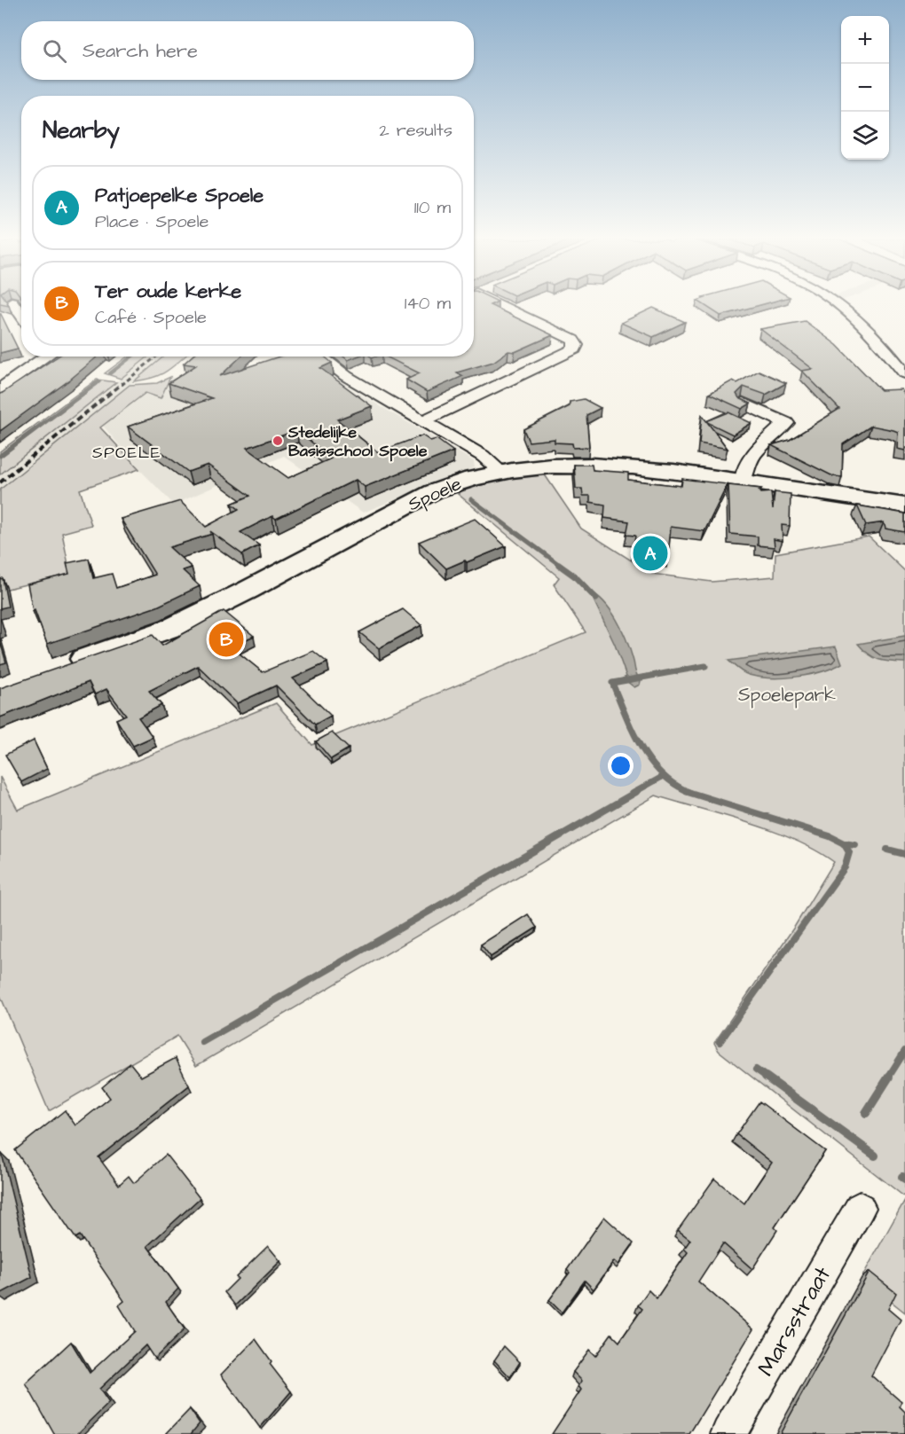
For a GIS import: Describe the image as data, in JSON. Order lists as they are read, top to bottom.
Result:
{
  "streets": {
    "street": ["Spoele", "Marsstraat"]
  },
  "districts": ["SPOELE"],
  "parks": ["Spoelepark"],
  "places": ["Stedelijke Basisschool Spoele"],
  "page": {
    "map_buttons": ["+", "−"],
    "search": "Search here",
    "heading": ["Nearby", "2 results"],
    "list": [
      {
        "mark": "A",
        "name": "Patjoepelke Spoele",
        "note": "Place · Spoele",
        "value": "110 m"
      },
      {
        "mark": "B",
        "name": "Ter oude kerke",
        "note": "Café · Spoele",
        "value": "140 m"
      }
    ],
    "pins": ["A", "B"]
  }
}
